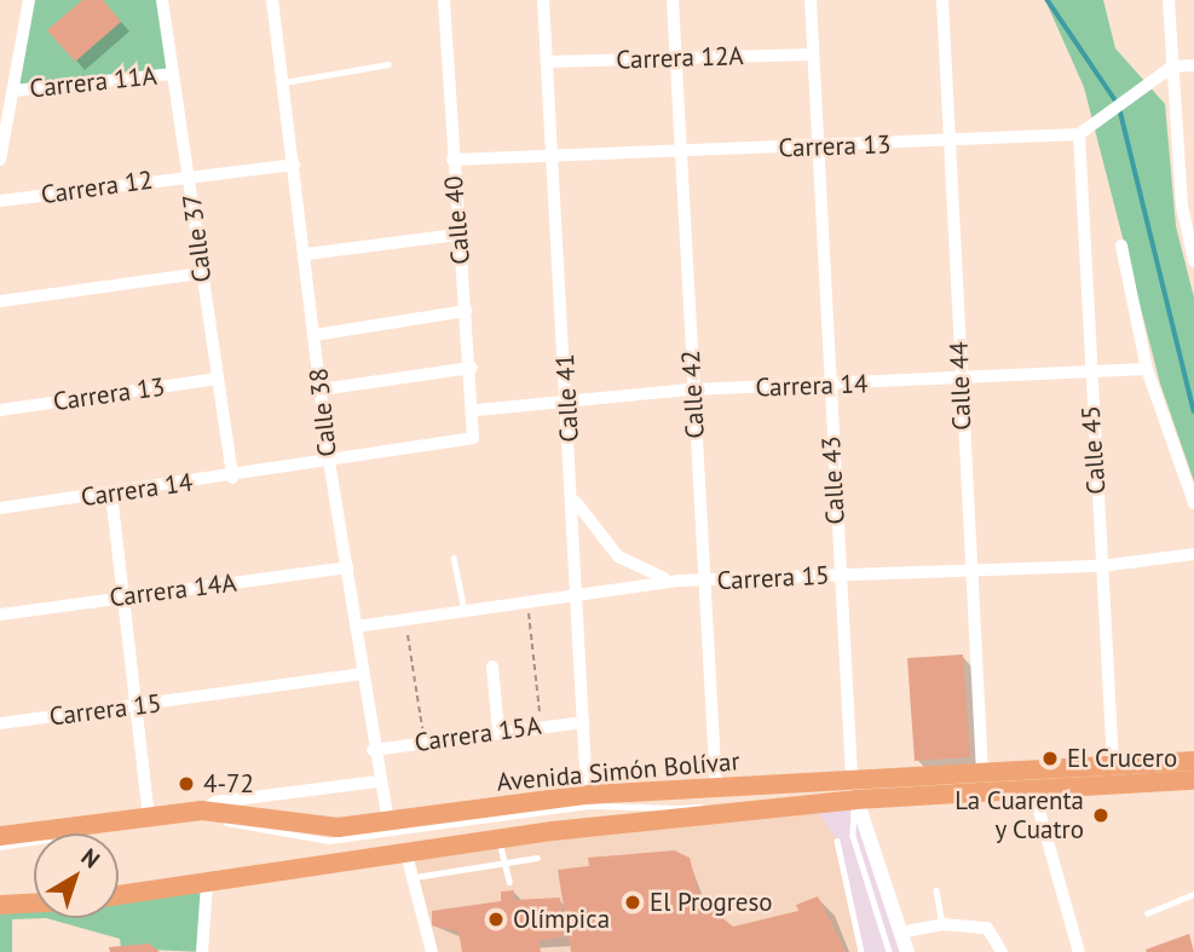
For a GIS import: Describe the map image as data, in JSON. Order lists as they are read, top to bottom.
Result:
{
  "streets": {
    "main road": ["Avenida Simón Bolívar"],
    "street": [
      "Carrera 12A",
      "Carrera 11A",
      "Carrera 13",
      "Carrera 12",
      "Calle 40",
      "Calle 37",
      "Carrera 14",
      "Calle 44",
      "Calle 42",
      "Calle 41",
      "Calle 38",
      "Calle 45",
      "Calle 43",
      "Carrera 15",
      "Carrera 14A",
      "Carrera 15A"
    ]
  },
  "crossings": [
    ["Carrera 12A", "Calle 42"],
    ["Carrera 12A", "Calle 41"],
    ["Carrera 12A", "Calle 43"],
    ["Carrera 11A", "Calle 37"],
    ["Carrera 13", "Calle 40"],
    ["Carrera 13", "Calle 37"],
    ["Carrera 13", "Calle 44"],
    ["Carrera 13", "Calle 42"],
    ["Carrera 13", "Calle 41"],
    ["Carrera 13", "Calle 45"],
    ["Carrera 13", "Calle 43"],
    ["Carrera 12", "Calle 37"],
    ["Carrera 12", "Calle 38"],
    ["Calle 40", "Carrera 14"],
    ["Calle 37", "Carrera 14"],
    ["Carrera 14", "Calle 44"],
    ["Carrera 14", "Calle 42"],
    ["Carrera 14", "Calle 41"],
    ["Carrera 14", "Calle 38"],
    ["Carrera 14", "Calle 45"],
    ["Carrera 14", "Calle 43"],
    ["Calle 44", "Carrera 15"],
    ["Calle 44", "Avenida Simón Bolívar"],
    ["Calle 42", "Carrera 15"],
    ["Calle 42", "Avenida Simón Bolívar"],
    ["Calle 41", "Carrera 15"],
    ["Calle 41", "Carrera 15A"],
    ["Calle 41", "Avenida Simón Bolívar"],
    ["Calle 38", "Carrera 15"],
    ["Calle 38", "Carrera 14A"],
    ["Calle 38", "Carrera 15A"],
    ["Calle 38", "Avenida Simón Bolívar"],
    ["Calle 45", "Carrera 15"],
    ["Calle 45", "Avenida Simón Bolívar"],
    ["Calle 43", "Carrera 15"],
    ["Calle 43", "Avenida Simón Bolívar"]
  ],
  "places": [
    "El Crucero",
    "4-72",
    "La Cuarenta y Cuatro",
    "El Progreso",
    "Olímpica"
  ],
  "north": "top right"
}
